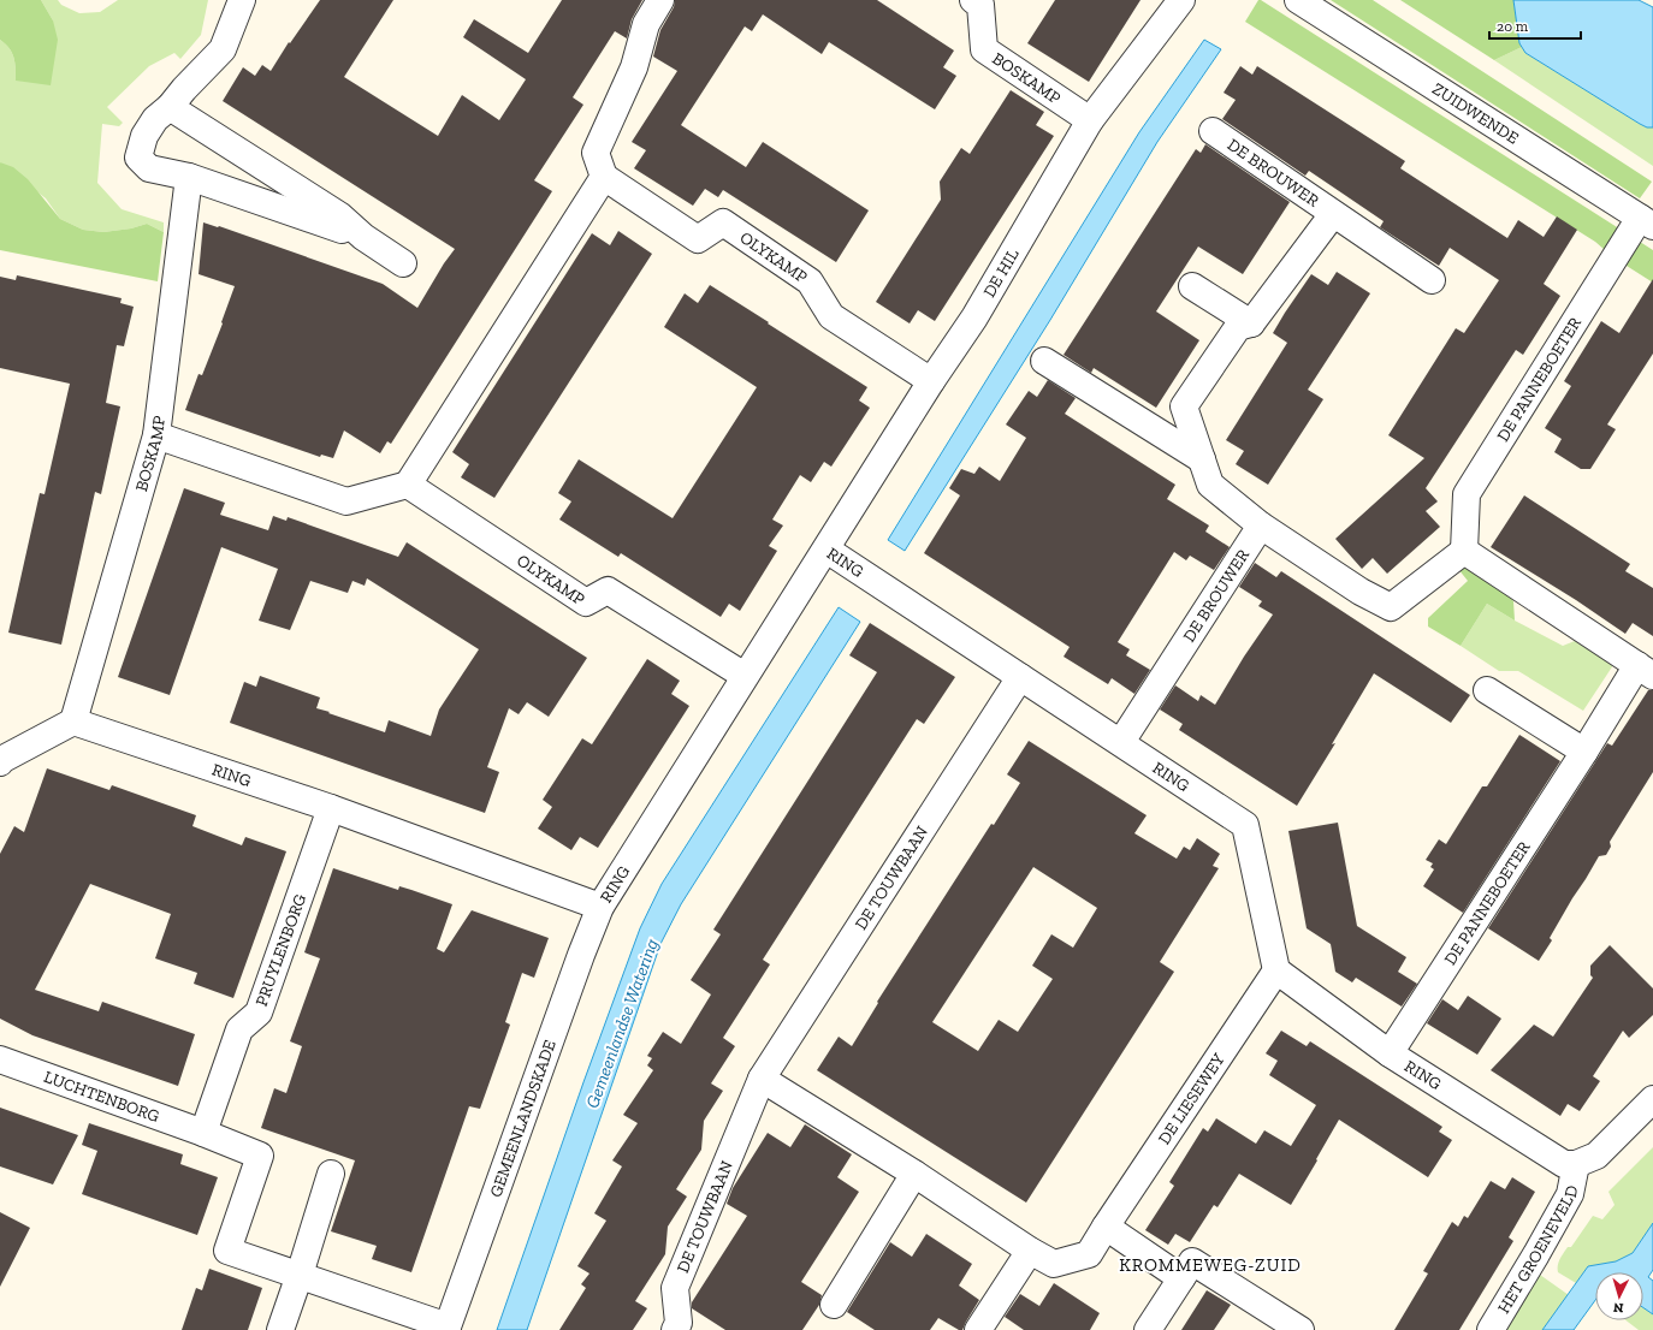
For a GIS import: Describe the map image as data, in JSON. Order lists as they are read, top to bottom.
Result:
{
  "streets": {
    "street": [
      "BOSKAMP",
      "ZUIDWENDE",
      "DE BROUWER",
      "OLYKAMP",
      "DE HIL",
      "DE PANNEBOETER",
      "RING",
      "DE TOUWBAAN",
      "PRUYLENBORG",
      "LUCHTENBORG",
      "DE LIESEWEY",
      "GEMEENLANDSKADE",
      "HET GROENEVELD"
    ]
  },
  "crossings": [
    ["BOSKAMP", "DE HIL"],
    ["BOSKAMP", "RING"],
    ["ZUIDWENDE", "DE PANNEBOETER"],
    ["DE BROUWER", "RING"],
    ["OLYKAMP", "DE HIL"],
    ["OLYKAMP", "RING"],
    ["DE HIL", "RING"],
    ["DE PANNEBOETER", "RING"],
    ["RING", "DE TOUWBAAN"],
    ["RING", "PRUYLENBORG"],
    ["RING", "DE LIESEWEY"],
    ["RING", "GEMEENLANDSKADE"],
    ["RING", "HET GROENEVELD"],
    ["PRUYLENBORG", "LUCHTENBORG"]
  ],
  "districts": ["KROMMEWEG-ZUID"],
  "water": ["Gemeenlandse Watering"],
  "scale_bar": "20 m",
  "north": "bottom"
}
